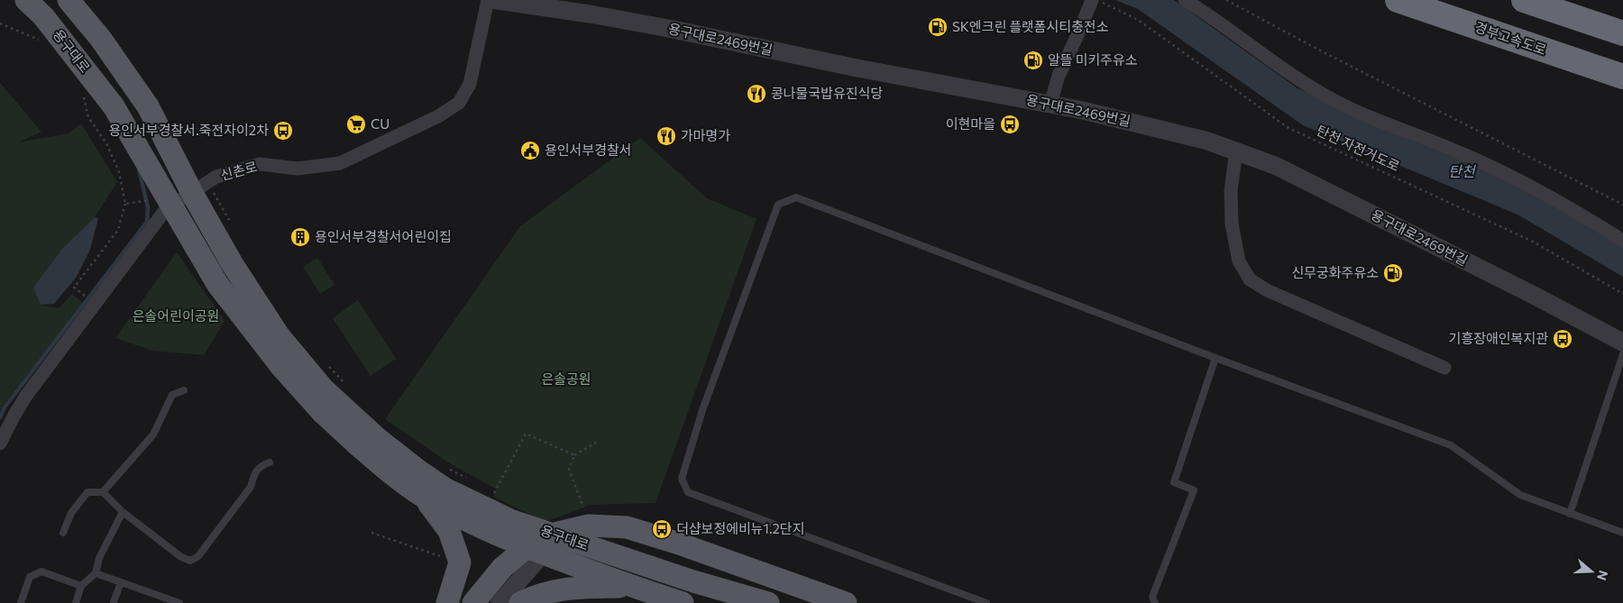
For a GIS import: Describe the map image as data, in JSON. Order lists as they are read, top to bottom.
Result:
{
  "streets": {
    "highway": ["경부고속도로"],
    "main road": ["용구대로"],
    "street": ["용구대로2469번길", "신촌로"],
    "path": ["탄천 자전거도로"]
  },
  "water": ["탄천"],
  "parks": ["은솔어린이공원", "은솔공원"],
  "places": {
    "fuel station": ["SK엔크린 플랫폼시티충전소", "알뜰 미키주유소", "신무궁화주유소"],
    "restaurant": ["콩나물국밥유진식당", "가마명가"],
    "supermarket": ["CU"],
    "bus stop": [
      "이현마을",
      "용인서부경찰서.죽전자이2차",
      "기흥장애인복지관",
      "더샵보정에비뉴1.2단지"
    ],
    "public building": ["용인서부경찰서"],
    "building": ["용인서부경찰서어린이집"]
  },
  "north": "right"
}
